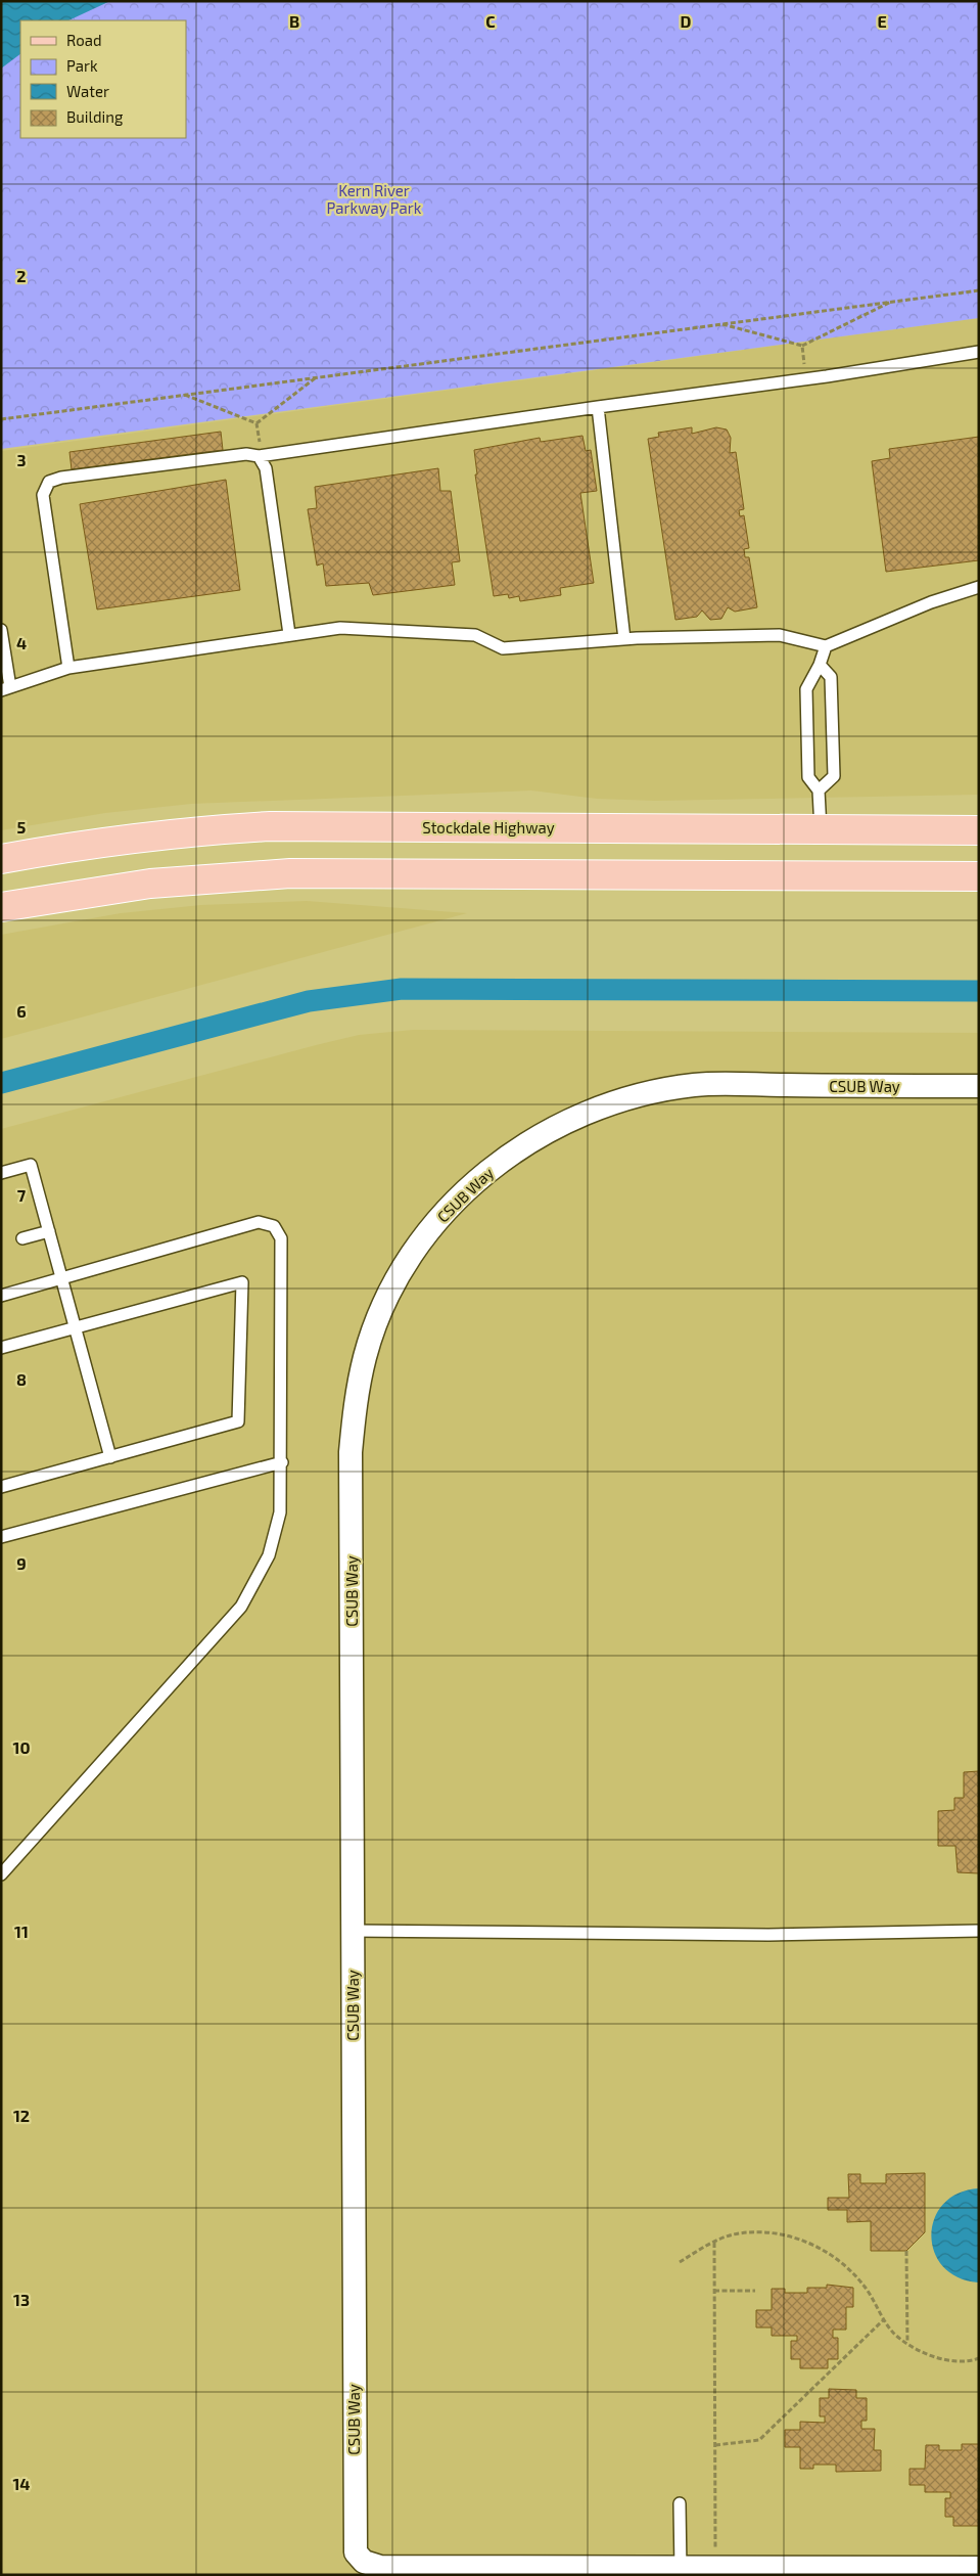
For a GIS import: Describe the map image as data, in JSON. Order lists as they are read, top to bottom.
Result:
{
  "streets": {
    "main road": ["Stockdale Highway"],
    "street": ["CSUB Way"]
  },
  "parks": ["Kern River Parkway Park"],
  "legend": [
    "Road",
    "Park",
    "Water",
    "Building"
  ],
  "grid": {
    "columns": [
      "B",
      "C",
      "D",
      "E"
    ],
    "rows": [
      "2",
      "3",
      "4",
      "5",
      "6",
      "7",
      "8",
      "9",
      "10",
      "11",
      "12",
      "13",
      "14"
    ]
  }
}
